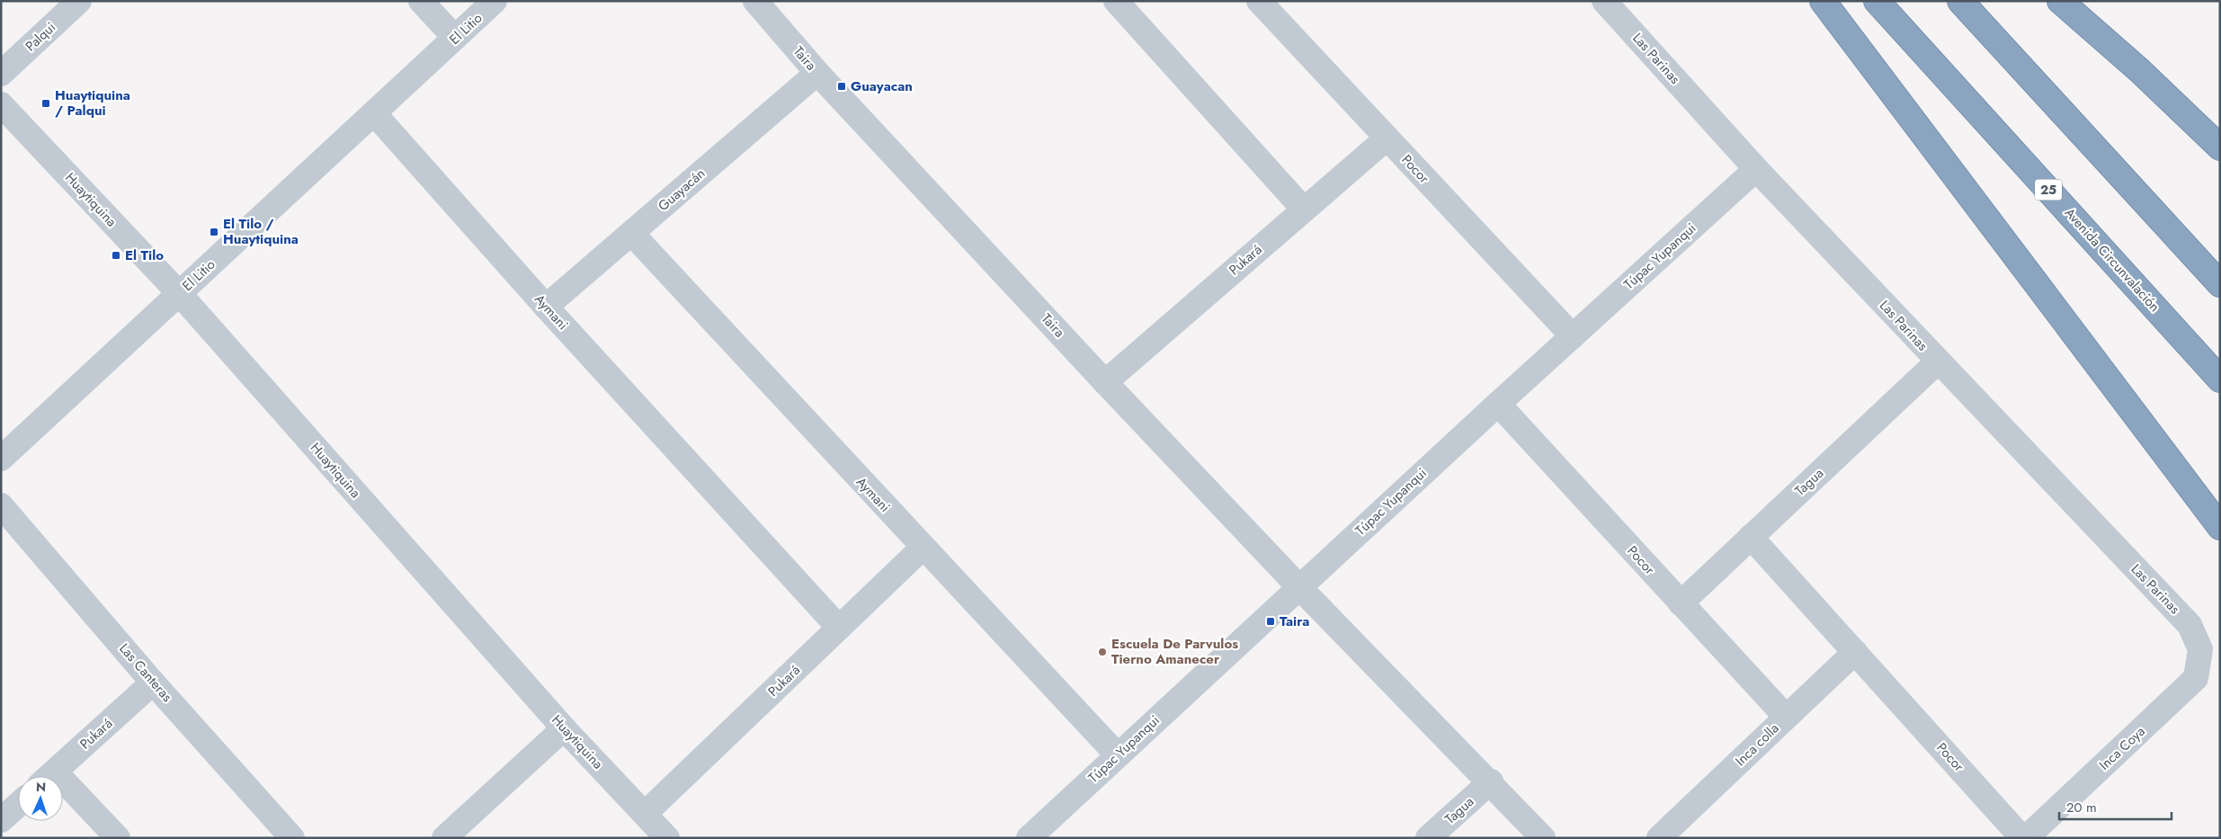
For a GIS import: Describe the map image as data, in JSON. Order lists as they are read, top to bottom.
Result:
{
  "streets": {
    "highway": ["25", "Avenida Circunvalación"],
    "street": [
      "El Litio",
      "Palqui",
      "Taira",
      "Las Parinas",
      "Pocor",
      "Guayacán",
      "Huaytiquina",
      "Túpac Yupanqui",
      "Pukará",
      "Aymani",
      "Tagua",
      "Las Canteras",
      "Inca colla",
      "Inca Coya"
    ]
  },
  "crossings": [
    ["El Litio", "Huaytiquina"],
    ["El Litio", "Aymani"],
    ["Taira", "Guayacán"],
    ["Taira", "Túpac Yupanqui"],
    ["Taira", "Pukará"],
    ["Taira", "Tagua"],
    ["Las Parinas", "Túpac Yupanqui"],
    ["Las Parinas", "Tagua"],
    ["Las Parinas", "Inca Coya"],
    ["Pocor", "Túpac Yupanqui"],
    ["Pocor", "Pukará"],
    ["Pocor", "Tagua"],
    ["Pocor", "Inca colla"],
    ["Guayacán", "Aymani"],
    ["Huaytiquina", "Pukará"],
    ["Túpac Yupanqui", "Aymani"],
    ["Pukará", "Aymani"],
    ["Pukará", "Las Canteras"]
  ],
  "places": {
    "transit": [
      "Guayacan",
      "Huaytiquina / Palqui",
      "El Tilo / Huaytiquina",
      "El Tilo",
      "Taira"
    ],
    "other": ["Escuela De Parvulos Tierno Amanecer"]
  },
  "scale_bar": "20 m",
  "north": "top"
}
